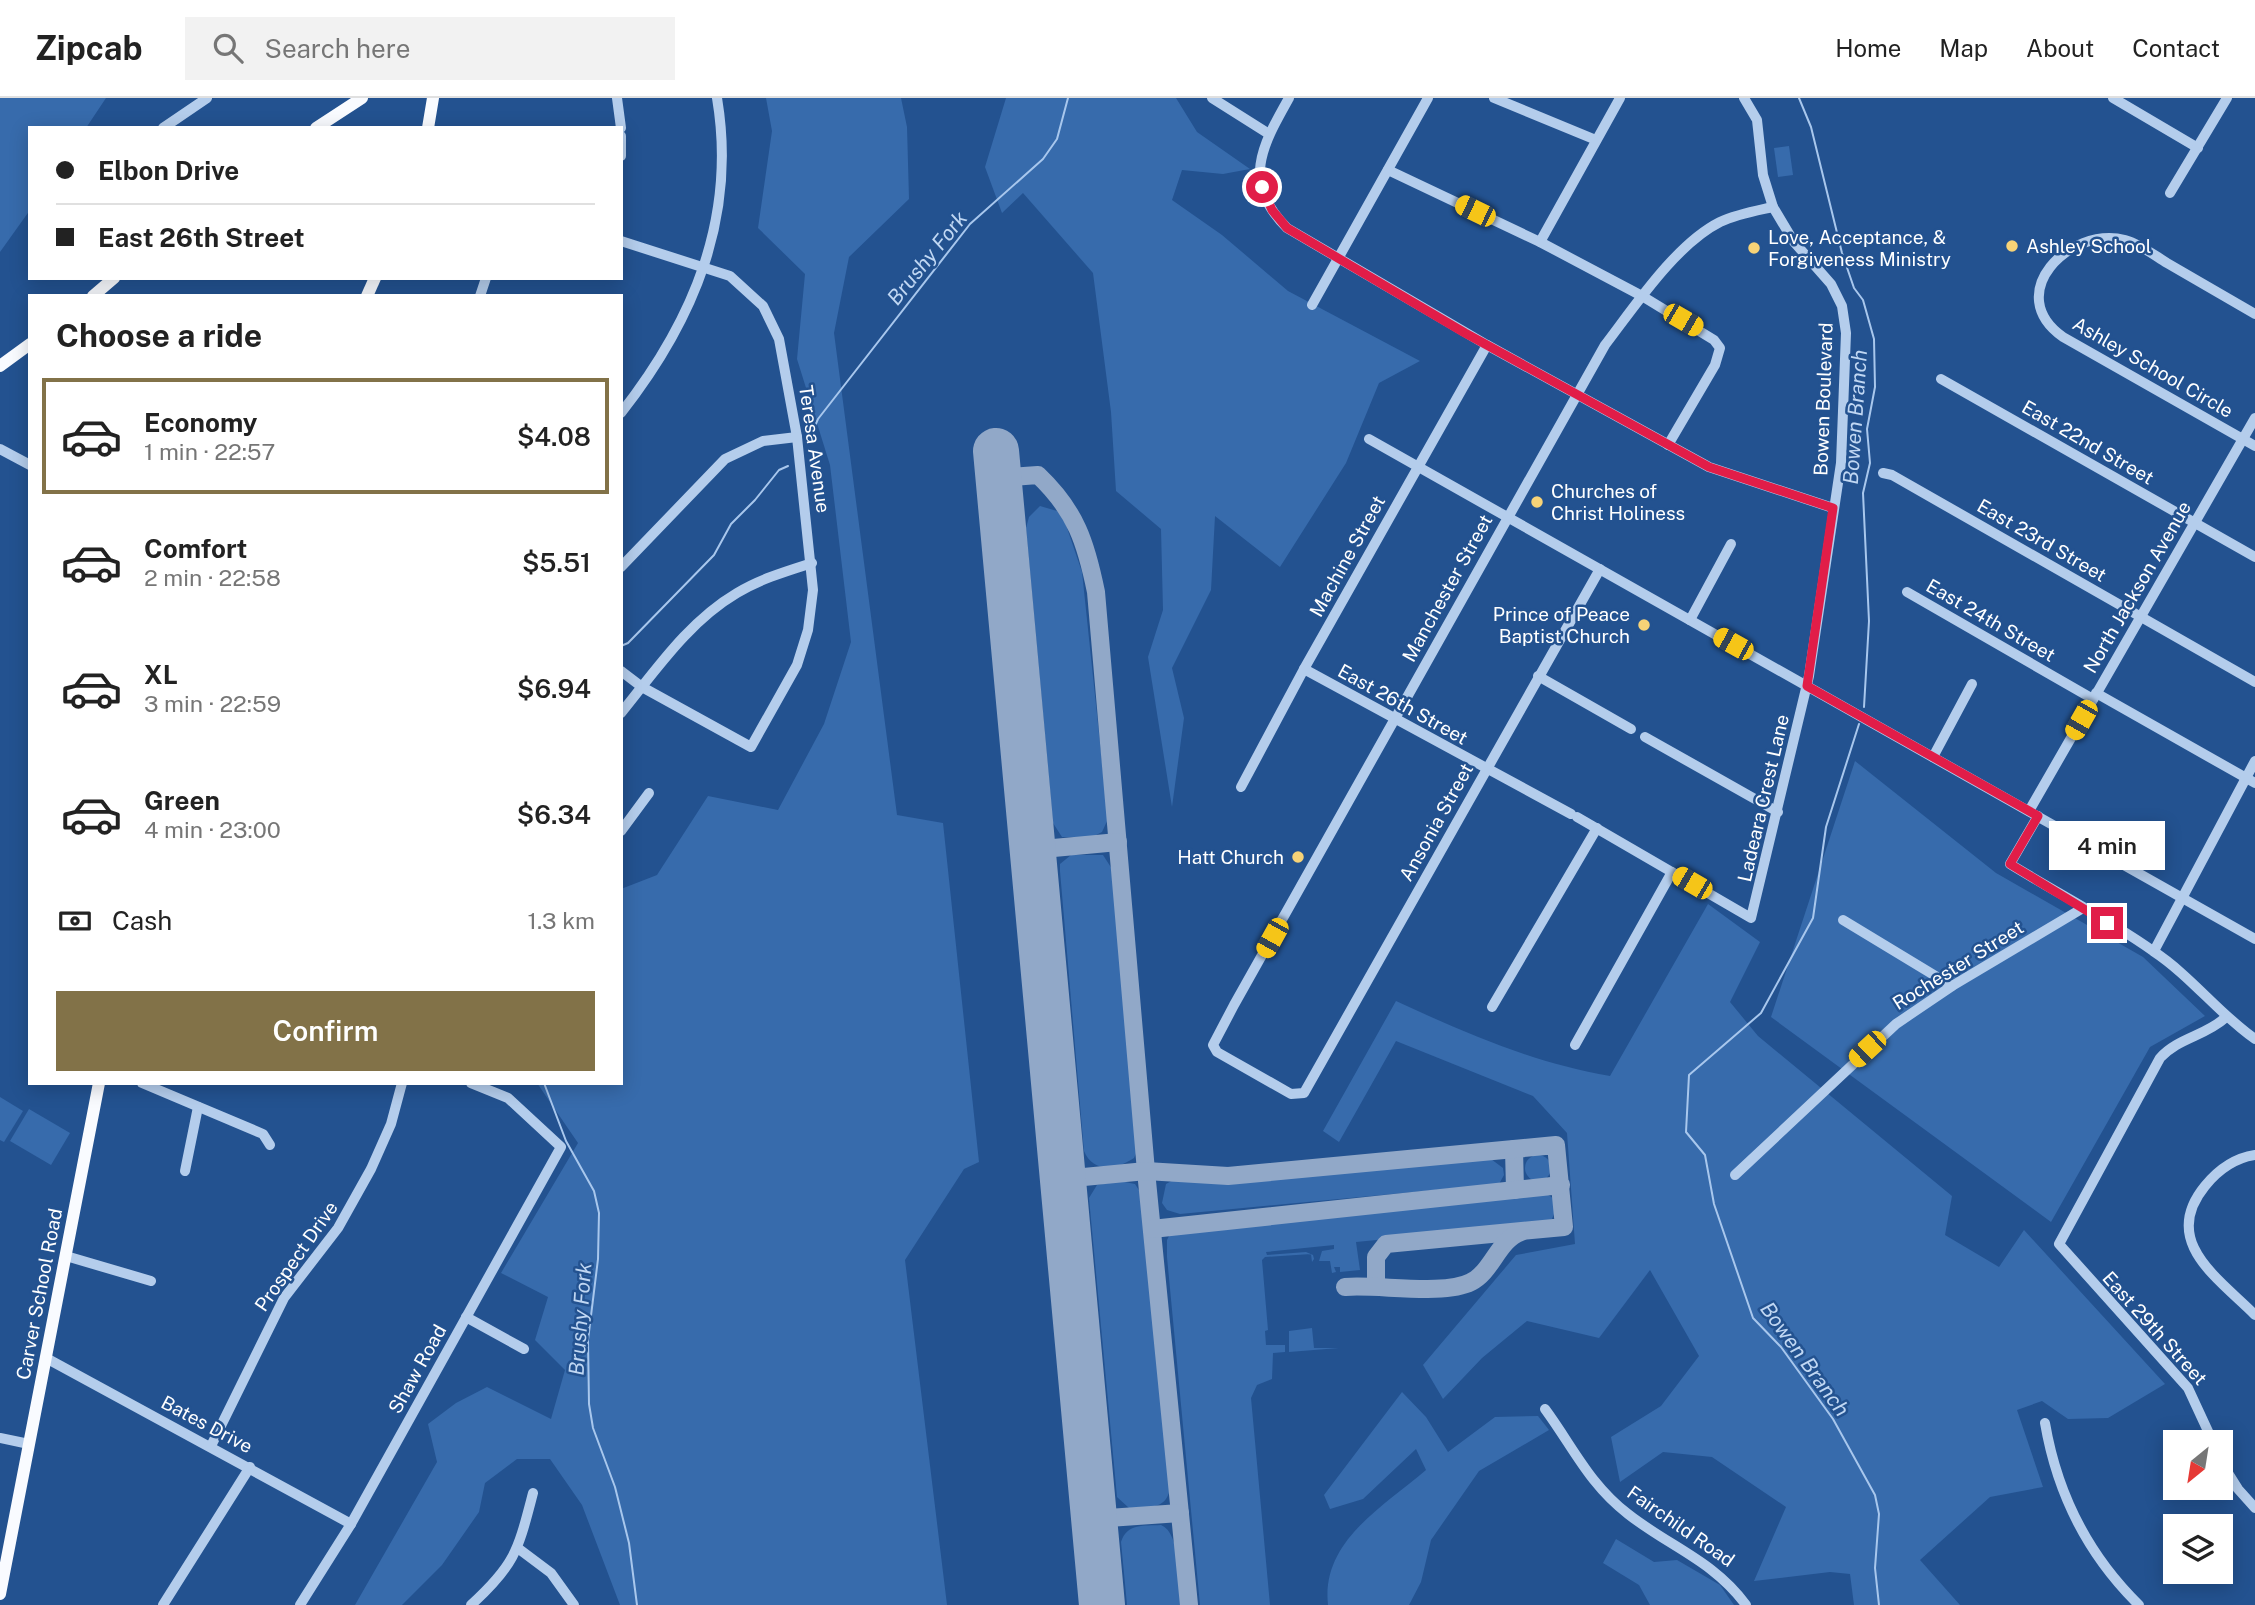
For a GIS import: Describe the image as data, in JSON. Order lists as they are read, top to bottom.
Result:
{
  "streets": {
    "main road": ["Carver School Road"],
    "street": [
      "Ashley School Circle",
      "Bowen Boulevard",
      "East 22nd Street",
      "Teresa Avenue",
      "East 23rd Street",
      "Machine Street",
      "North Jackson Avenue",
      "Manchester Street",
      "East 24th Street",
      "East 26th Street",
      "Ladeara Crest Lane",
      "Ansonia Street",
      "Rochester Street",
      "Prospect Drive",
      "East 29th Street",
      "Shaw Road",
      "Bates Drive",
      "Fairchild Road"
    ]
  },
  "crossings": [
    ["Ashley School Circle", "North Jackson Avenue"],
    ["Bowen Boulevard", "Manchester Street"],
    ["Bowen Boulevard", "Ladeara Crest Lane"],
    ["East 22nd Street", "North Jackson Avenue"],
    ["East 23rd Street", "North Jackson Avenue"],
    ["Machine Street", "East 26th Street"],
    ["North Jackson Avenue", "East 24th Street"],
    ["North Jackson Avenue", "Rochester Street"],
    ["Manchester Street", "East 26th Street"],
    ["Manchester Street", "Ansonia Street"],
    ["East 26th Street", "Ladeara Crest Lane"],
    ["East 26th Street", "Ansonia Street"],
    ["Prospect Drive", "Bates Drive"],
    ["Carver School Road", "Bates Drive"],
    ["Shaw Road", "Bates Drive"]
  ],
  "water": ["Brushy Fork", "Bowen Branch"],
  "places": [
    "Ashley School",
    "Love, Acceptance, & Forgiveness Ministry",
    "Churches of Christ Holiness",
    "Prince of Peace Baptist Church",
    "Hatt Church"
  ],
  "north": "bottom left",
  "page": {
    "header": "Zipcab",
    "search": "Search here",
    "nav": [
      "Home",
      "Map",
      "About",
      "Contact"
    ],
    "banner": ["Elbon Drive", "East 26th Street"],
    "heading": "Choose a ride",
    "list": [
      {
        "name": "Economy",
        "note": "1 min · 22:57",
        "value": "$4.08"
      },
      {
        "name": "Comfort",
        "note": "2 min · 22:58",
        "value": "$5.51"
      },
      {
        "name": "XL",
        "note": "3 min · 22:59",
        "value": "$6.94"
      },
      {
        "name": "Green",
        "note": "4 min · 23:00",
        "value": "$6.34"
      }
    ],
    "bubble": "4 min",
    "pay": ["Cash", "1.3 km"],
    "buttons": "Confirm"
  }
}
